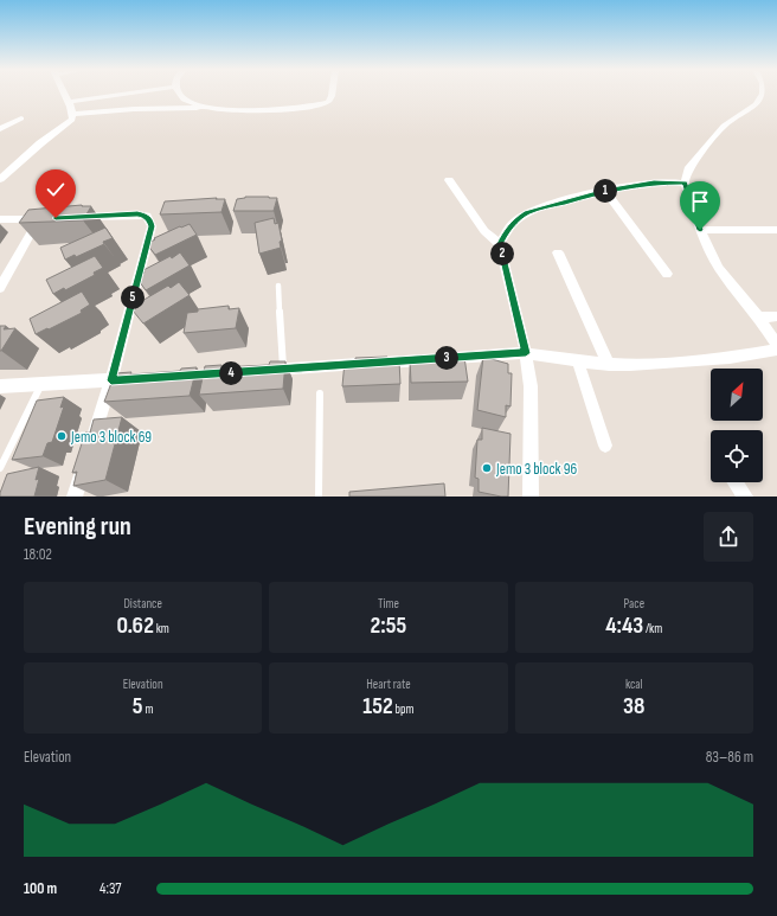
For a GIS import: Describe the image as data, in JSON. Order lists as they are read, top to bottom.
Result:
{
  "places": ["Jemo 3 block 69", "Jemo 3 block 96"],
  "north": "top right",
  "page": {
    "pins": [
      "1",
      "2",
      "5",
      "3",
      "4"
    ],
    "heading": ["Evening run", "18:02"],
    "stats": [
      ["Distance", "0.62 km"],
      ["Time", "2:55"],
      ["Pace", "4:43 /km"],
      ["Elevation", "5 m"],
      ["Heart rate", "152 bpm"],
      ["kcal", "38"]
    ],
    "chart": ["Elevation", "83–86 m"],
    "list": [
      {
        "name": "100 m",
        "note": "4:37"
      }
    ]
  }
}
